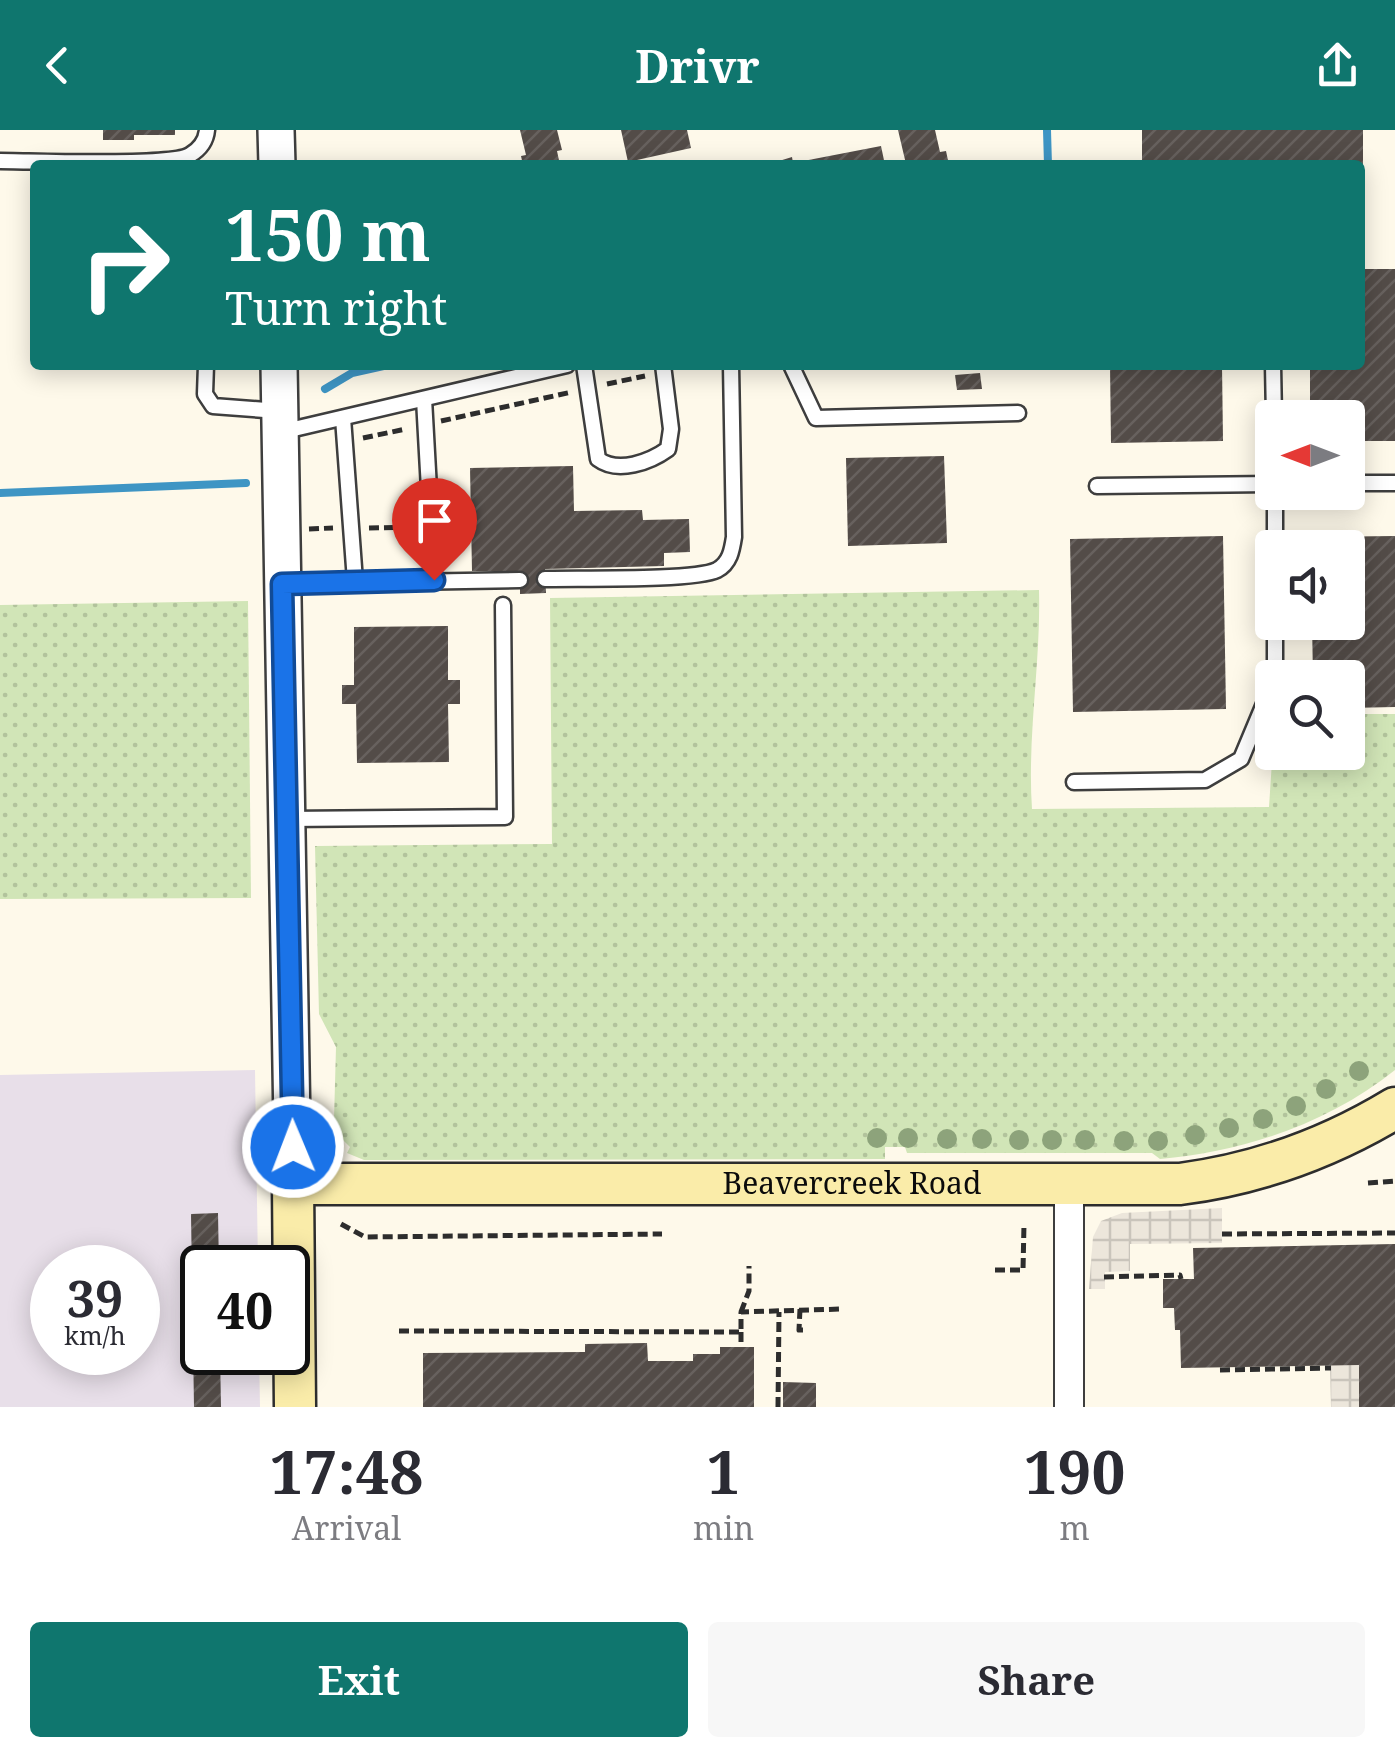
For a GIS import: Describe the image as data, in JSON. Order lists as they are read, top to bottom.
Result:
{
  "streets": {
    "main road": ["Beavercreek Road"]
  },
  "north": "left",
  "page": {
    "header": "Drivr",
    "turn": ["150 m", "Turn right"],
    "speed": "39 km/h",
    "limit": "40",
    "eta": [
      "17:48",
      "Arrival",
      "1",
      "min",
      "190",
      "m"
    ],
    "buttons": ["Exit", "Share"]
  }
}
